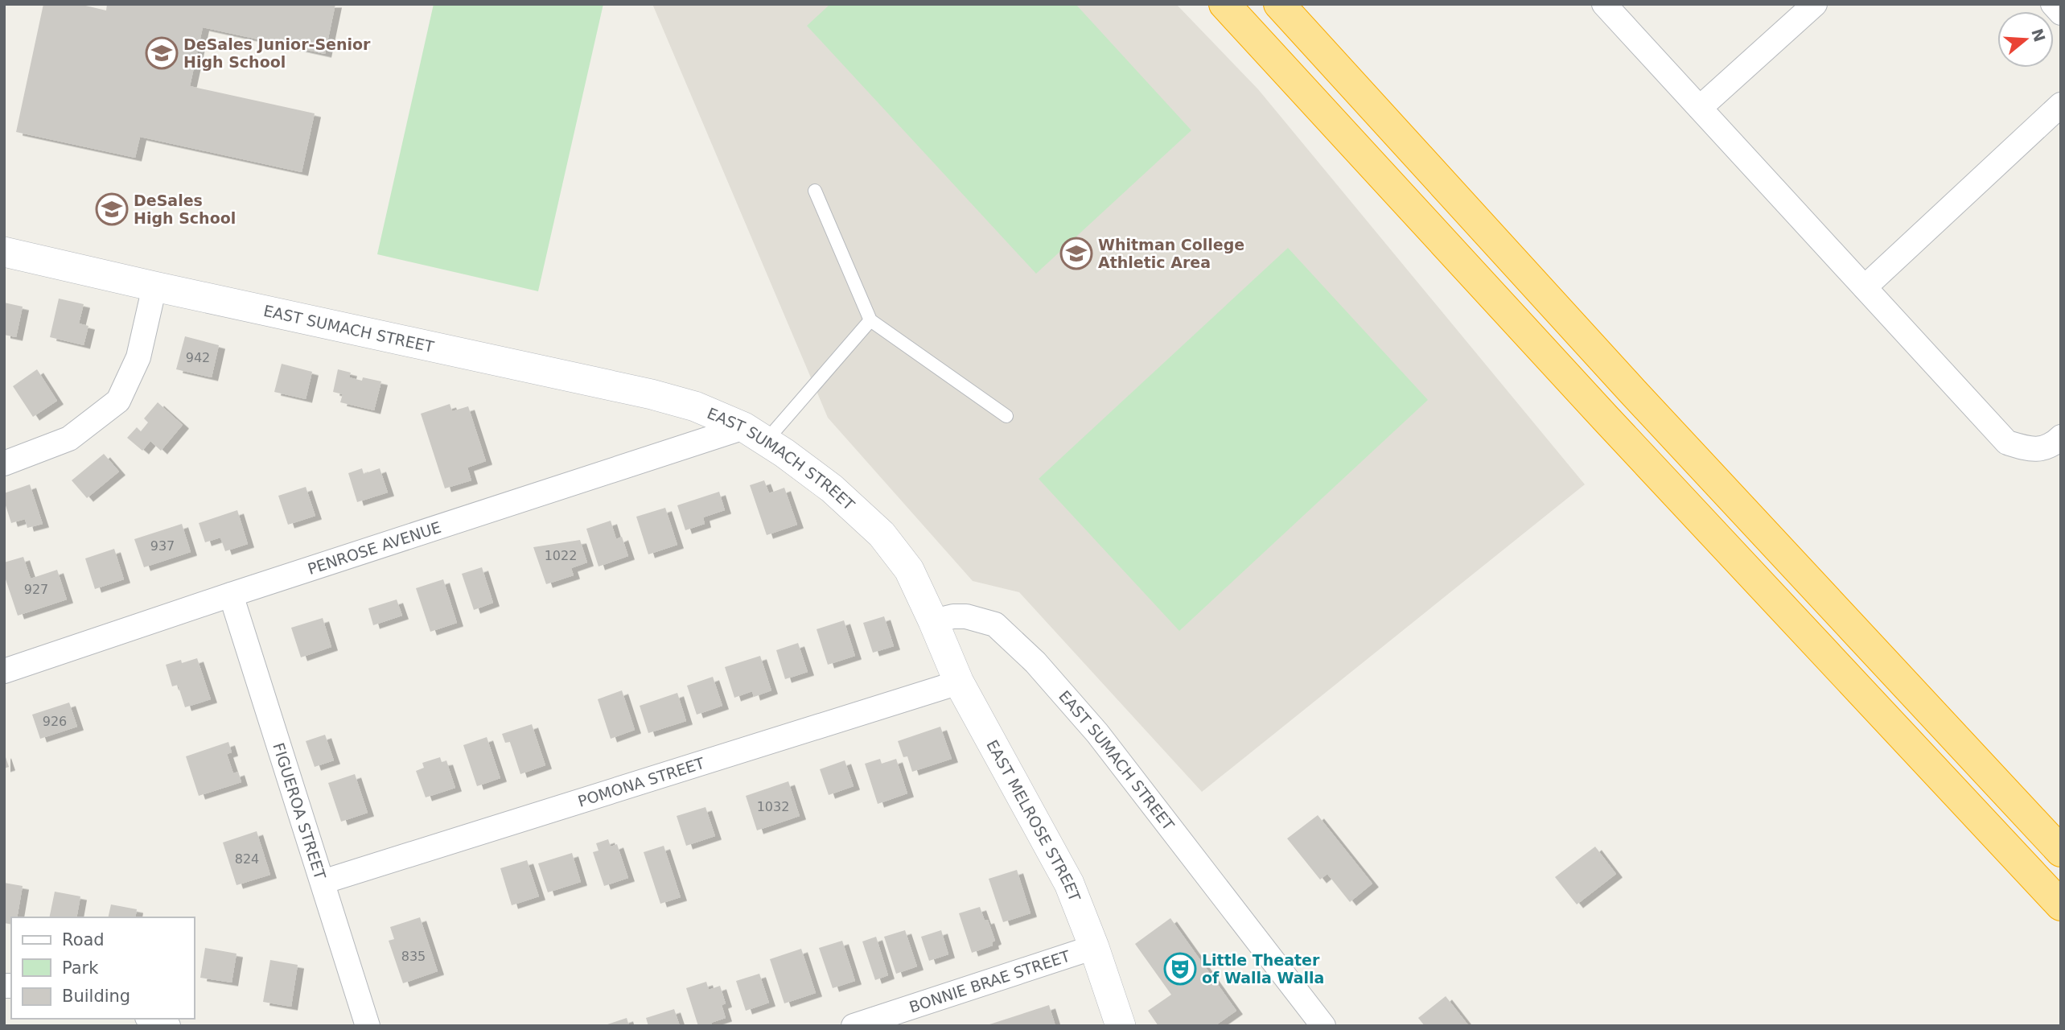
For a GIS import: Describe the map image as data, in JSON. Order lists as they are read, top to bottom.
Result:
{
  "streets": {
    "street": [
      "EAST SUMACH STREET",
      "PENROSE AVENUE",
      "POMONA STREET",
      "FIGUEROA STREET",
      "EAST MELROSE STREET",
      "BONNIE BRAE STREET"
    ]
  },
  "crossings": [
    ["EAST SUMACH STREET", "PENROSE AVENUE"],
    ["EAST SUMACH STREET", "EAST MELROSE STREET"],
    ["PENROSE AVENUE", "FIGUEROA STREET"],
    ["POMONA STREET", "FIGUEROA STREET"],
    ["POMONA STREET", "EAST MELROSE STREET"],
    ["EAST MELROSE STREET", "BONNIE BRAE STREET"]
  ],
  "places": {
    "school or university": ["DeSales Junior-Senior High School", "DeSales High School", "Whitman College Athletic Area"],
    "theatre": ["Little Theater of Walla Walla"]
  },
  "house_numbers": [
    "942",
    "937",
    "1022",
    "927",
    "926",
    "1032",
    "824",
    "835"
  ],
  "legend": ["Road", "Park", "Building"],
  "north": "right"
}
